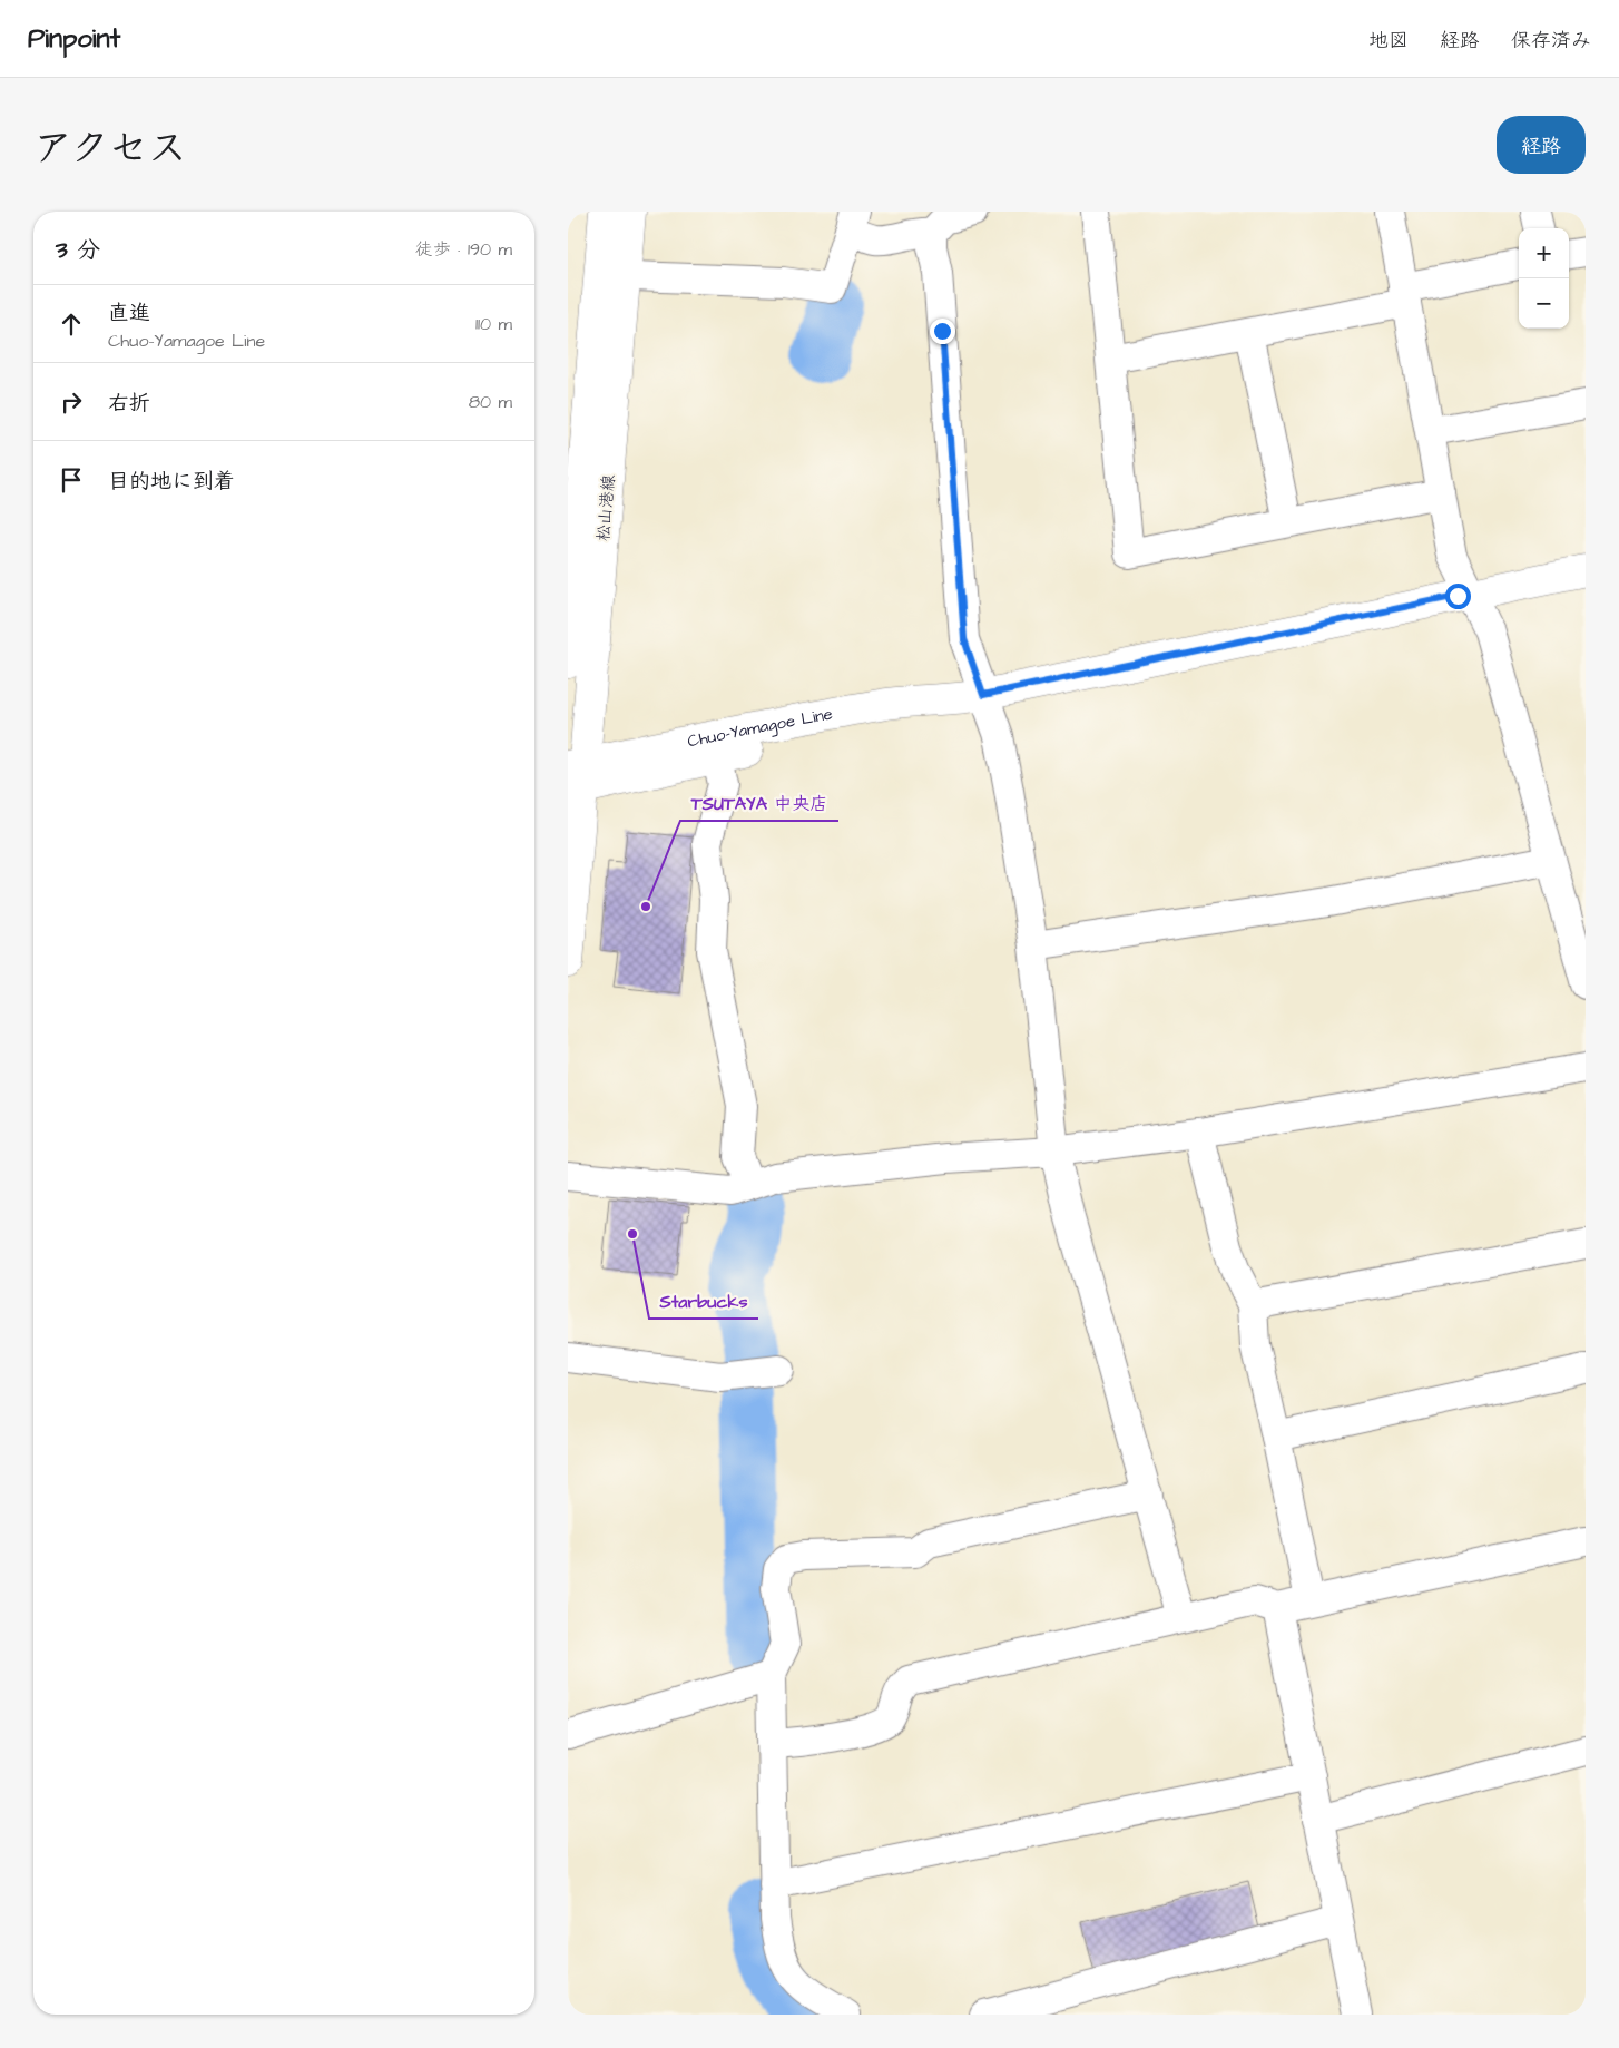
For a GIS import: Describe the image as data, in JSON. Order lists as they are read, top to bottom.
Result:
{
  "streets": {
    "main road": ["松山港線", "Chuo-Yamagoe Line"]
  },
  "crossings": [
    ["松山港線", "Chuo-Yamagoe Line"]
  ],
  "places": ["TSUTAYA 中央店", "Starbucks"],
  "page": {
    "header": "Pinpoint",
    "nav": ["地図", "経路", "保存済み"],
    "title": "アクセス",
    "buttons": "経路",
    "heading": ["3 分", "徒歩 · 190 m"],
    "map_buttons": ["+", "−"],
    "list": [
      ["直進", "Chuo-Yamagoe Line", "110 m"],
      ["右折", "80 m"],
      "目的地に到着"
    ]
  }
}
